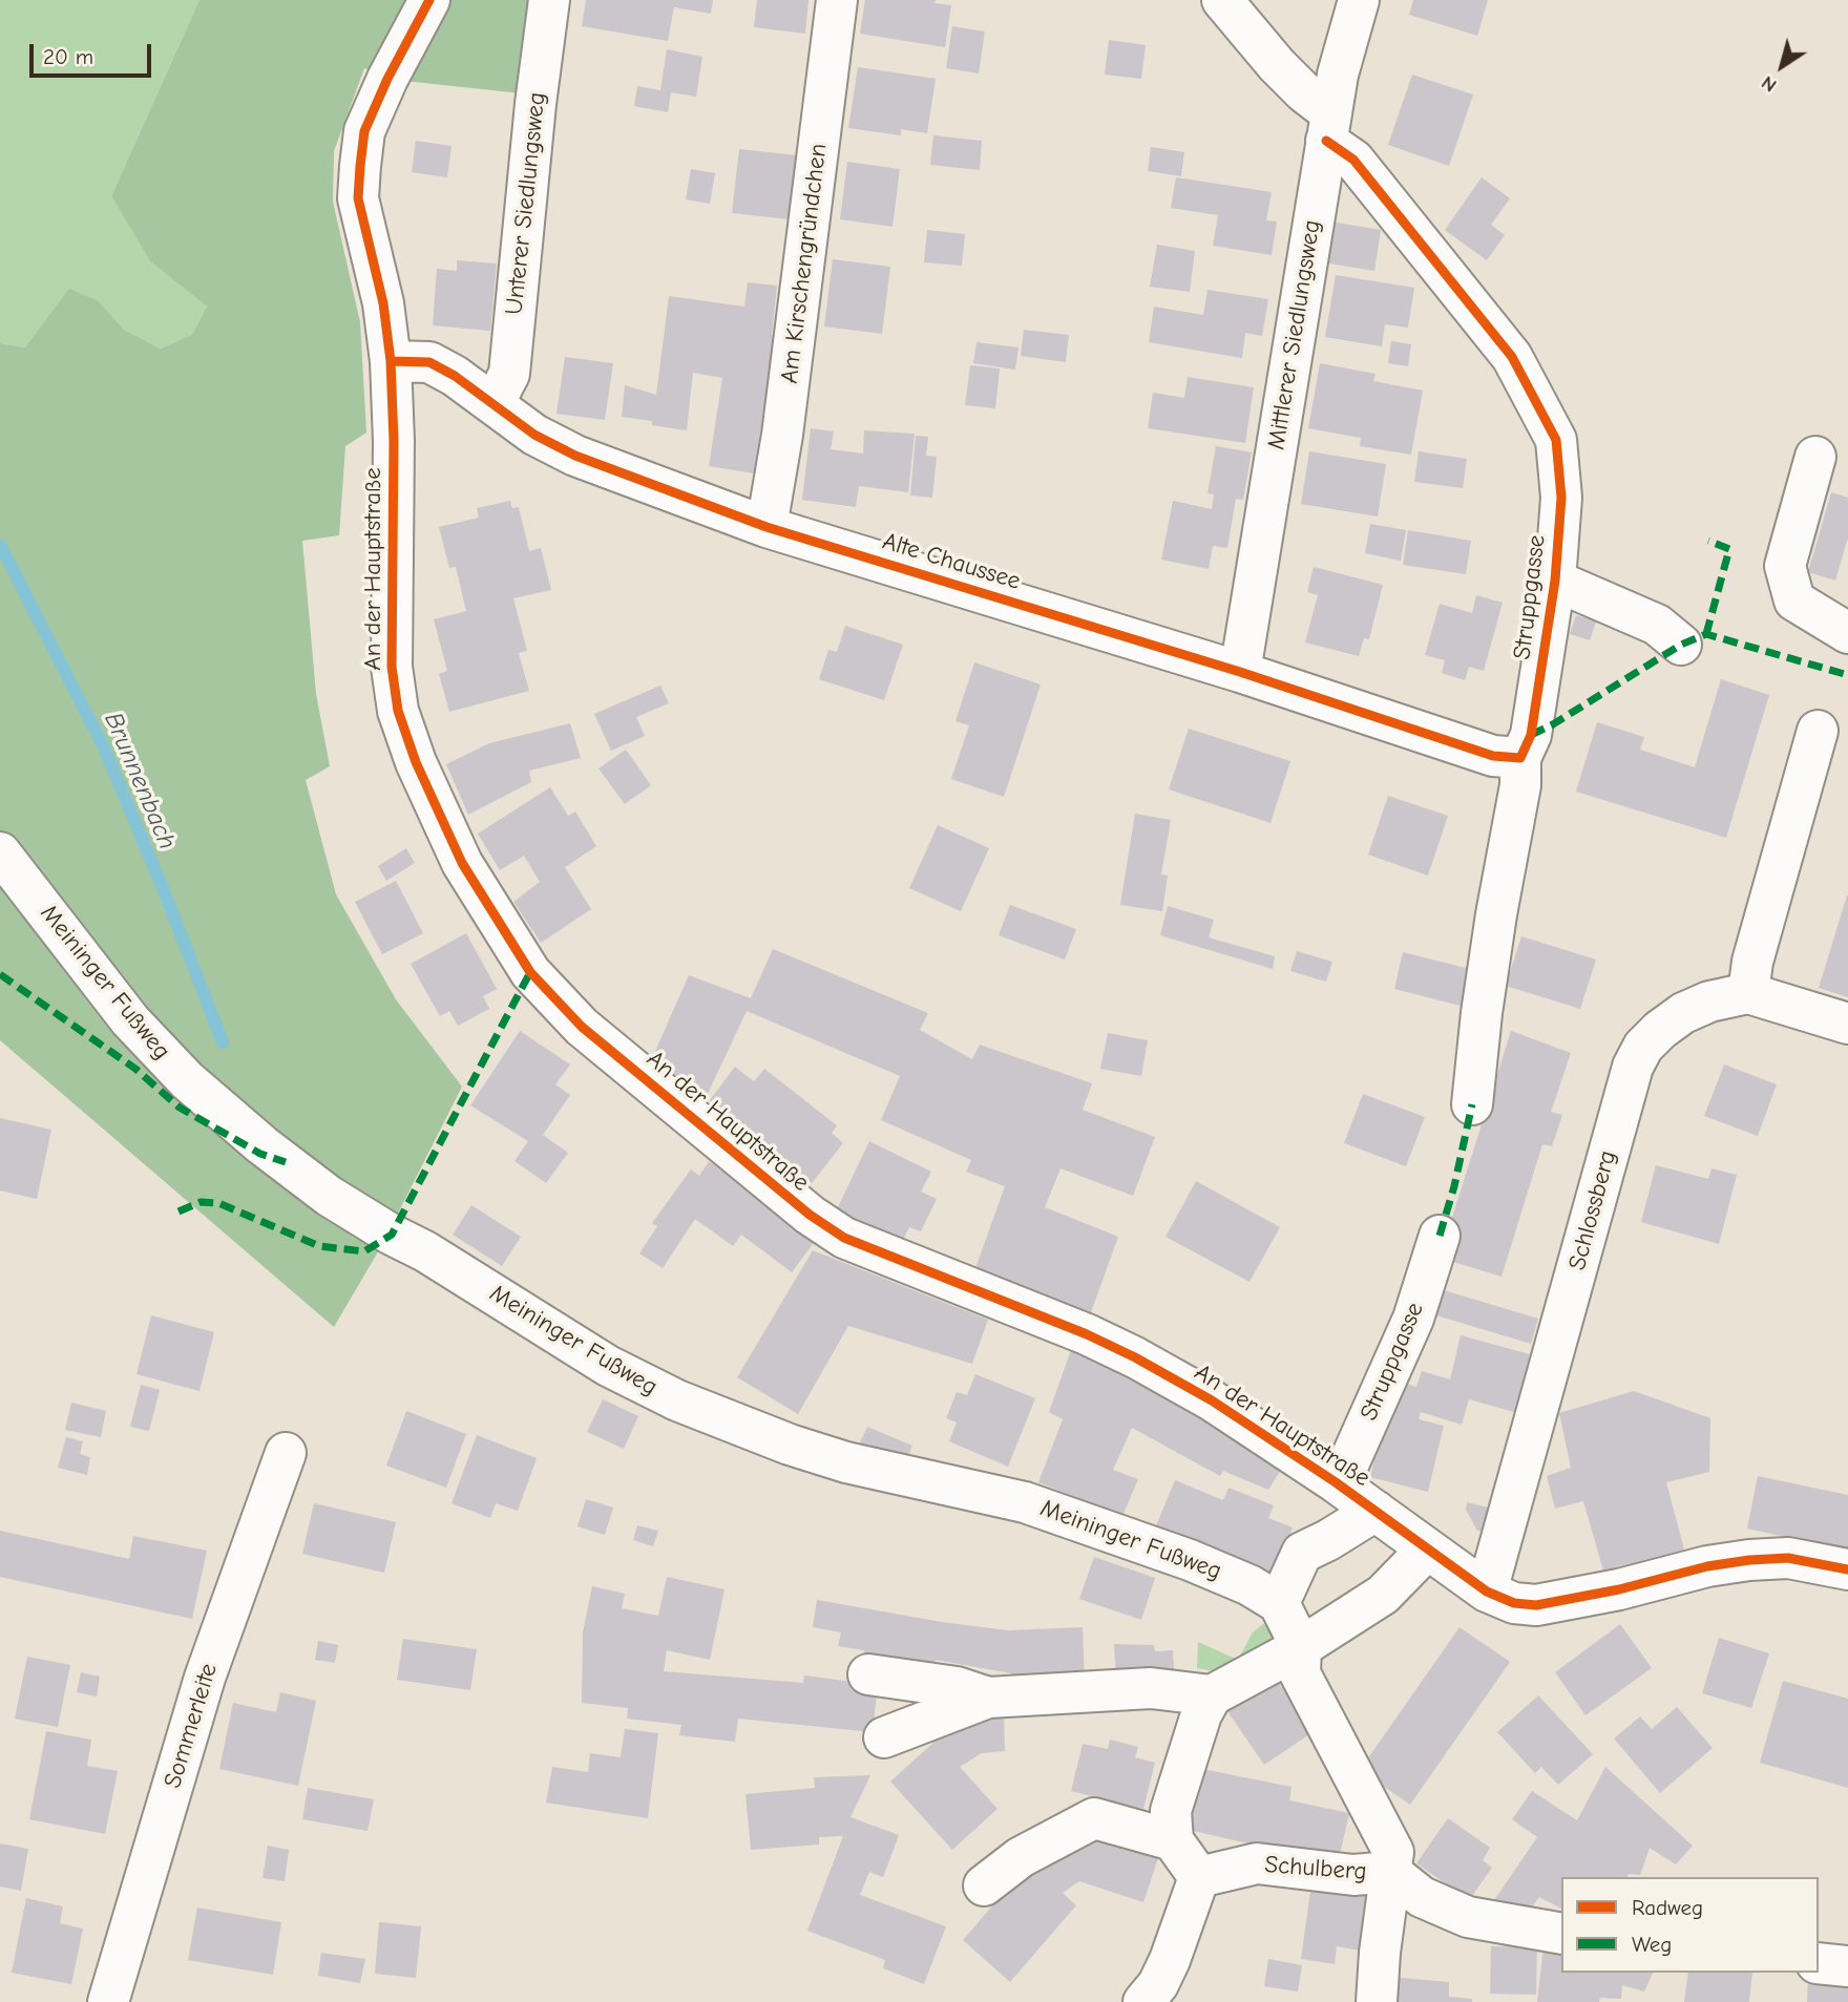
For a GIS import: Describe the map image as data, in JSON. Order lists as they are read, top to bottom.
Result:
{
  "streets": {
    "street": [
      "Unterer Siedlungsweg",
      "Am Kirschengründchen",
      "Mittlerer Siedlungsweg",
      "Alte Chaussee",
      "An der Hauptstraße",
      "Struppgasse",
      "Meininger Fußweg",
      "Schlossberg",
      "Sommerleite",
      "Schulberg"
    ]
  },
  "crossings": [
    ["Unterer Siedlungsweg", "Alte Chaussee"],
    ["Am Kirschengründchen", "Alte Chaussee"],
    ["Mittlerer Siedlungsweg", "Alte Chaussee"],
    ["Mittlerer Siedlungsweg", "Struppgasse"],
    ["Alte Chaussee", "An der Hauptstraße"],
    ["Alte Chaussee", "Struppgasse"],
    ["An der Hauptstraße", "Struppgasse"],
    ["An der Hauptstraße", "Schlossberg"]
  ],
  "water": ["Brunnenbach"],
  "legend": ["Radweg", "Weg"],
  "scale_bar": "20 m",
  "north": "bottom left"
}
